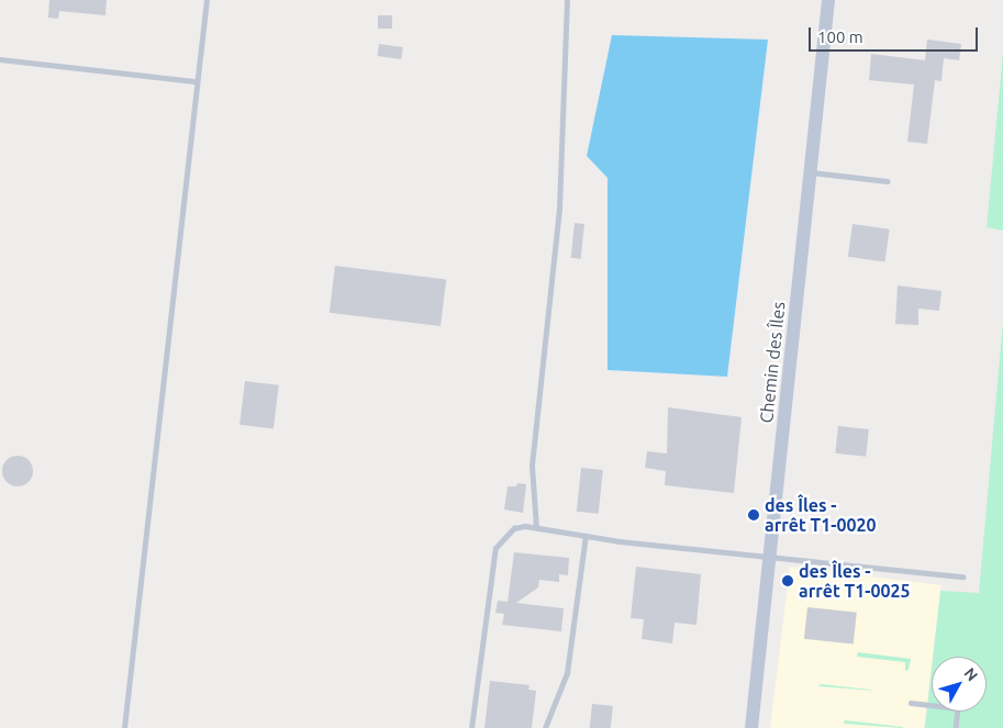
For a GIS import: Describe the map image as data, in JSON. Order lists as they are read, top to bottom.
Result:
{
  "streets": {
    "main road": ["Chemin des Îles"]
  },
  "places": ["des Îles - arrêt T1-0020", "des Îles - arrêt T1-0025"],
  "scale_bar": "100 m",
  "north": "top right"
}
